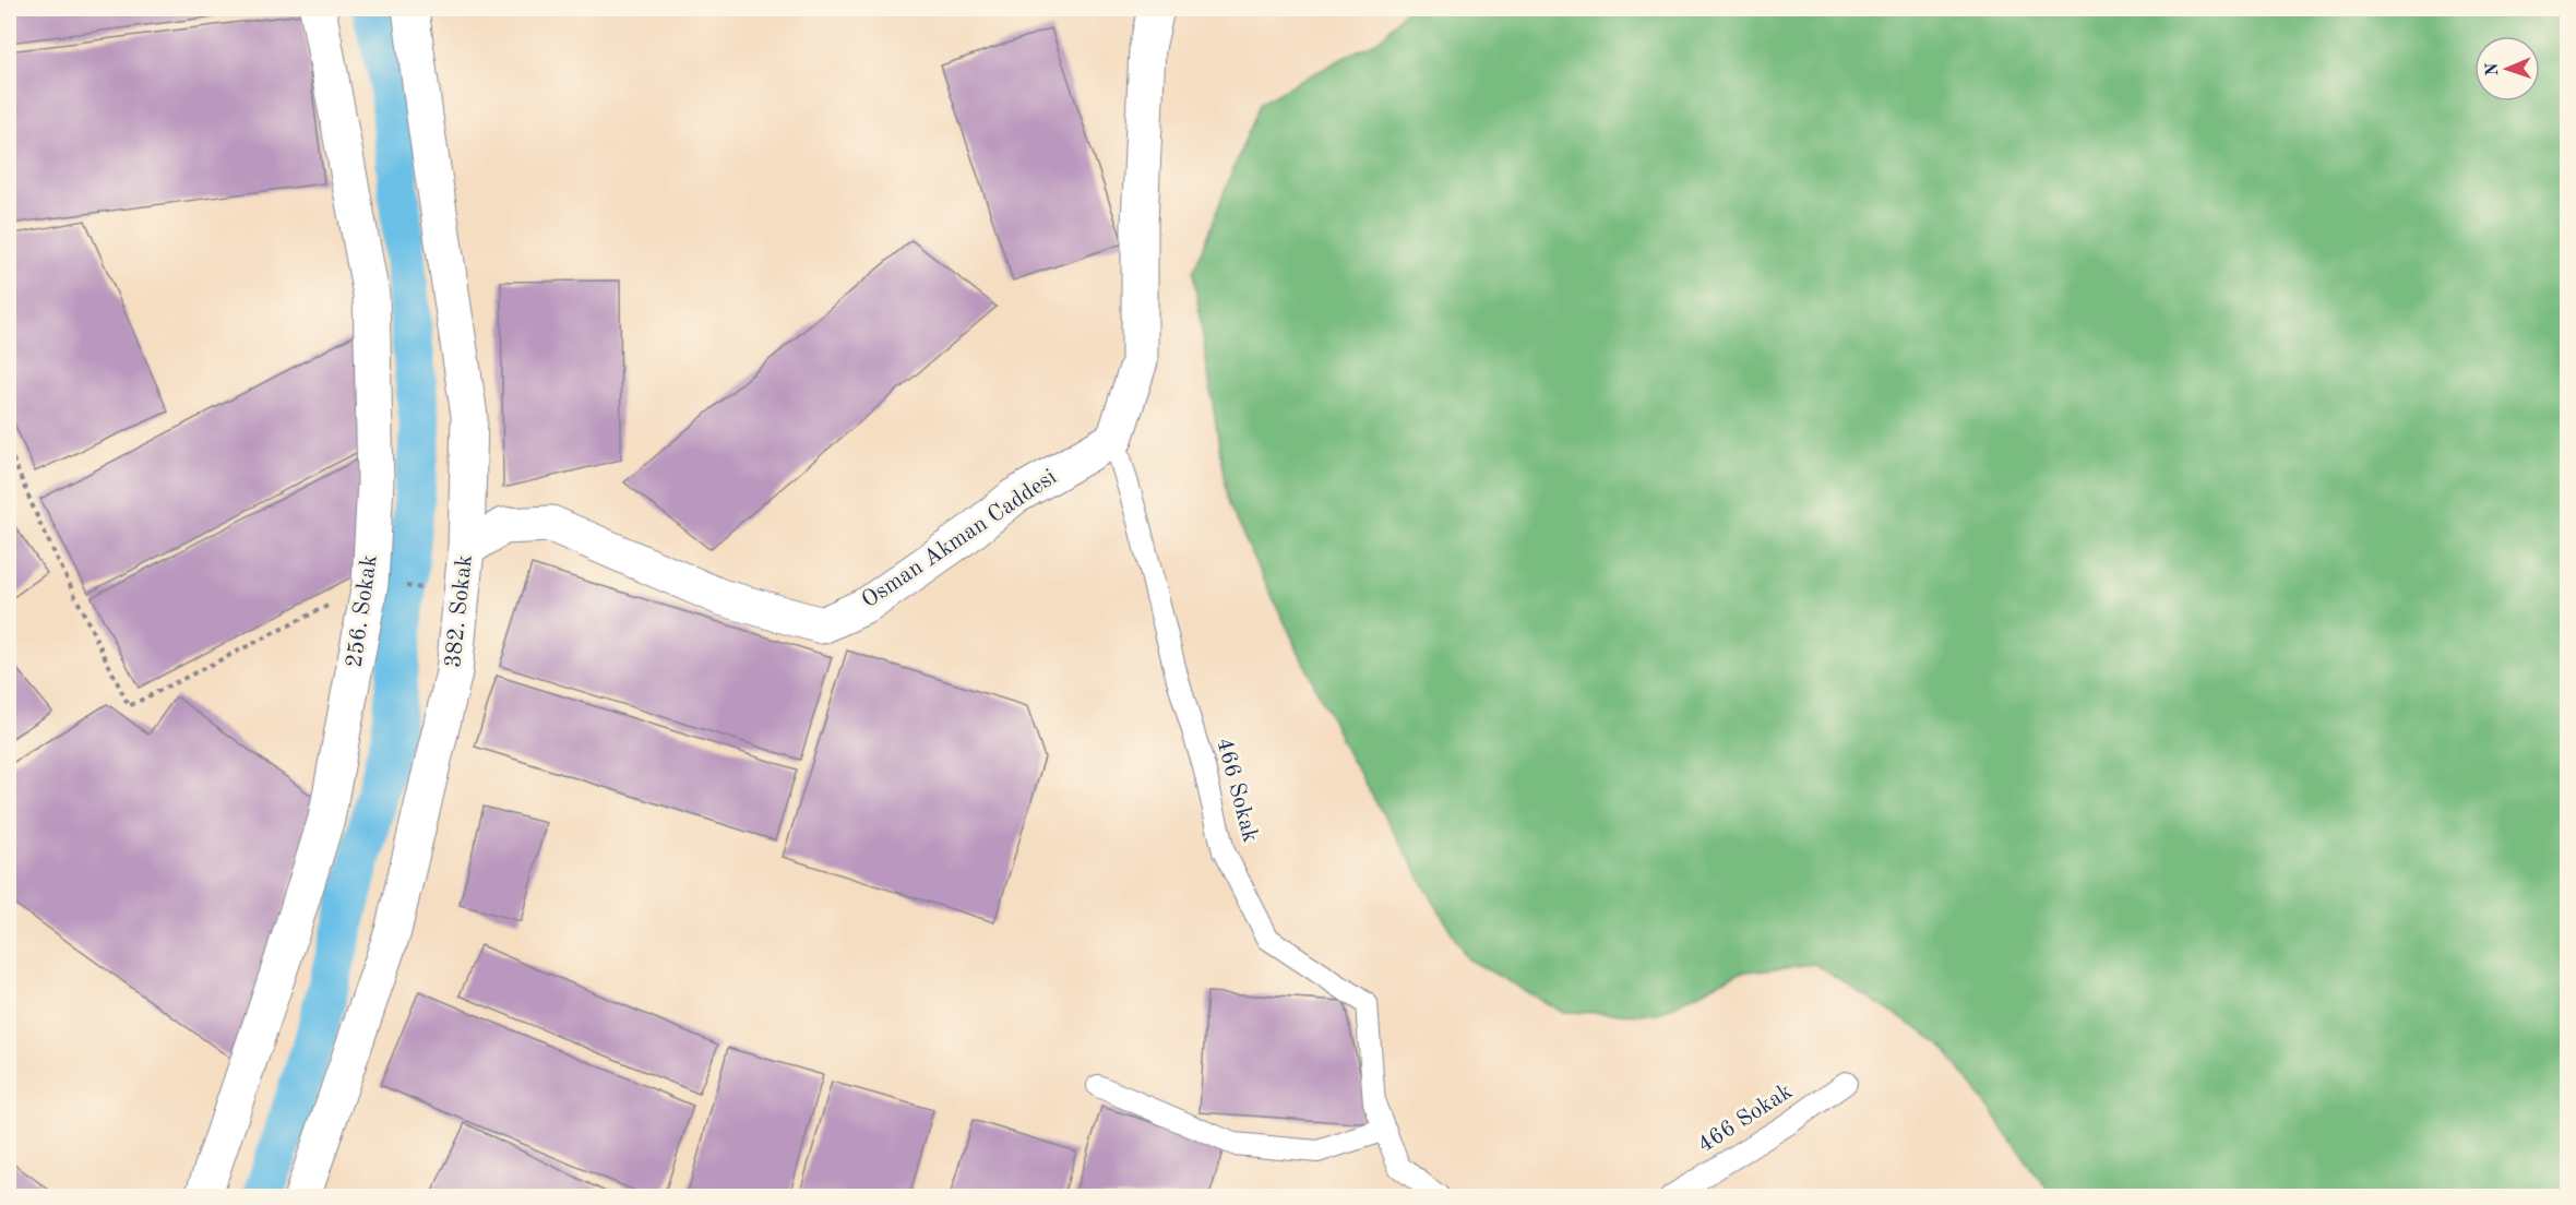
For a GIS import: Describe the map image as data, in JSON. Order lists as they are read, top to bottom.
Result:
{
  "streets": {
    "street": ["Osman Akman Caddesi", "256. Sokak", "382. Sokak"],
    "lane": ["466 Sokak"]
  },
  "crossings": [
    ["Osman Akman Caddesi", "382. Sokak"],
    ["Osman Akman Caddesi", "466 Sokak"]
  ],
  "north": "left"
}
